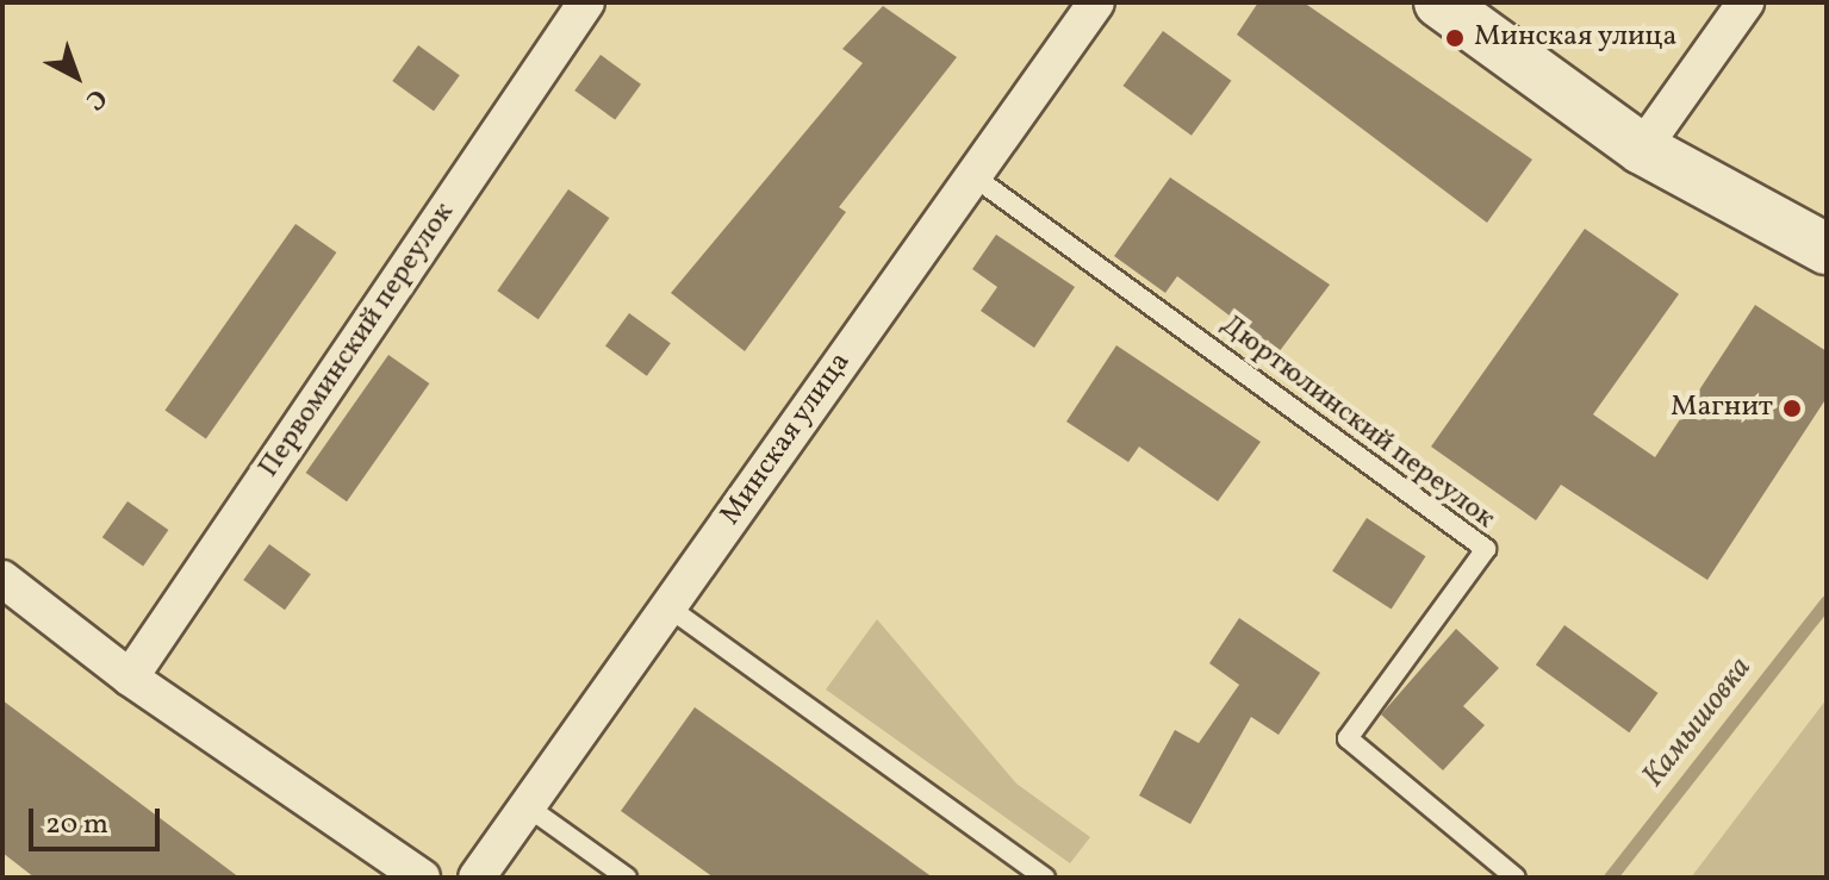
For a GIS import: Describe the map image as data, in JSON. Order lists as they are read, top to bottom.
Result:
{
  "streets": {
    "street": ["Первоминский переулок", "Минская улица"],
    "lane": ["Дюртюлинский переулок"]
  },
  "crossings": [
    ["Дюртюлинский переулок", "Минская улица"]
  ],
  "water": ["Камышовка"],
  "places": ["Минская улица", "Магнит"],
  "scale_bar": "20 m",
  "north": "bottom right"
}
